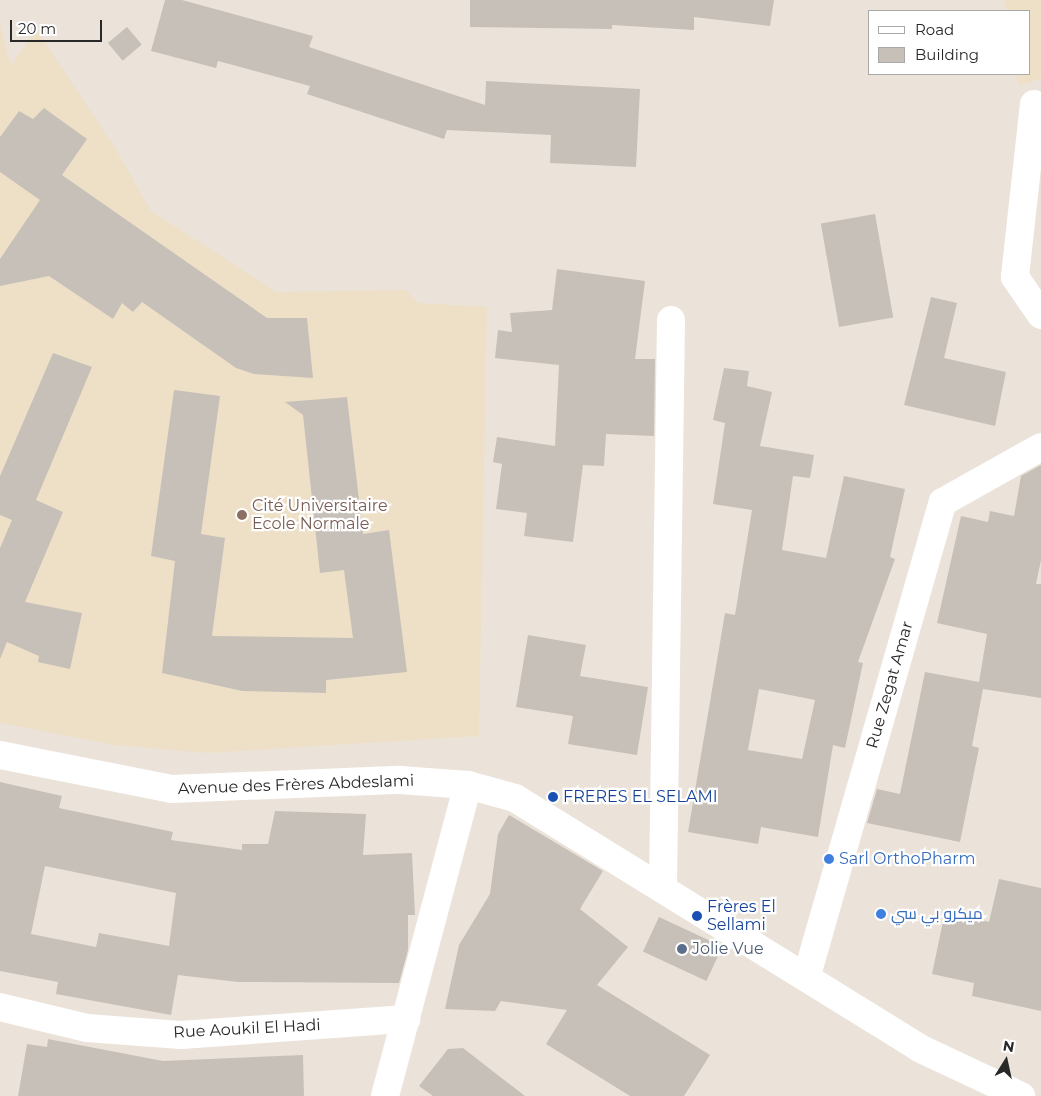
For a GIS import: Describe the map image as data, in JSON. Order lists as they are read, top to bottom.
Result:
{
  "streets": {
    "street": ["Rue Zegat Amar", "Avenue des Frères Abdeslami", "Rue Aoukil El Hadi"]
  },
  "crossings": [
    ["Rue Zegat Amar", "Avenue des Frères Abdeslami"]
  ],
  "places": [
    "Cité Universitaire Ecole Normale",
    "FRERES EL SELAMI",
    "Sarl OrthoPharm",
    "ميكرو بي سي",
    "Frères El Sellami",
    "Jolie Vue"
  ],
  "legend": ["Road", "Building"],
  "scale_bar": "20 m",
  "north": "top"
}
